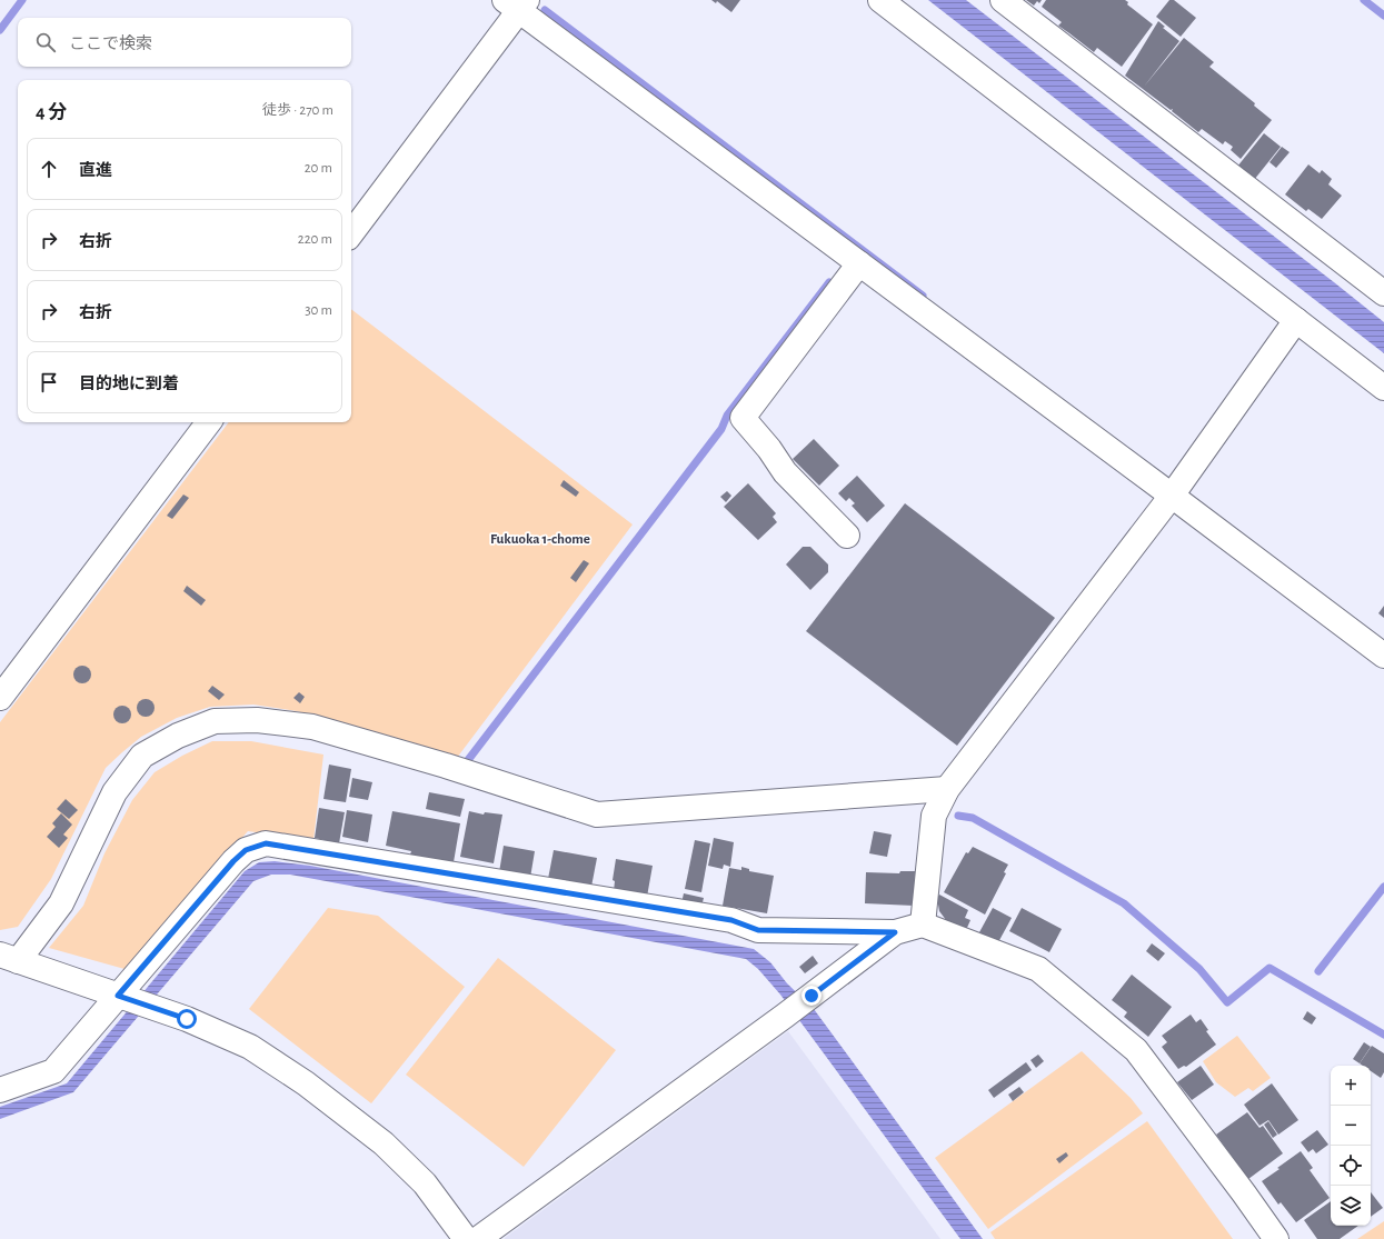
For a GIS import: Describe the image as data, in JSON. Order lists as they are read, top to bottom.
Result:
{
  "districts": ["Fukuoka 1-chome"],
  "page": {
    "search": "ここで検索",
    "heading": ["4 分", "徒歩 · 270 m"],
    "list": [
      ["直進", "20 m"],
      ["右折", "220 m"],
      ["右折", "30 m"],
      "目的地に到着"
    ],
    "map_buttons": ["+", "−"]
  }
}
